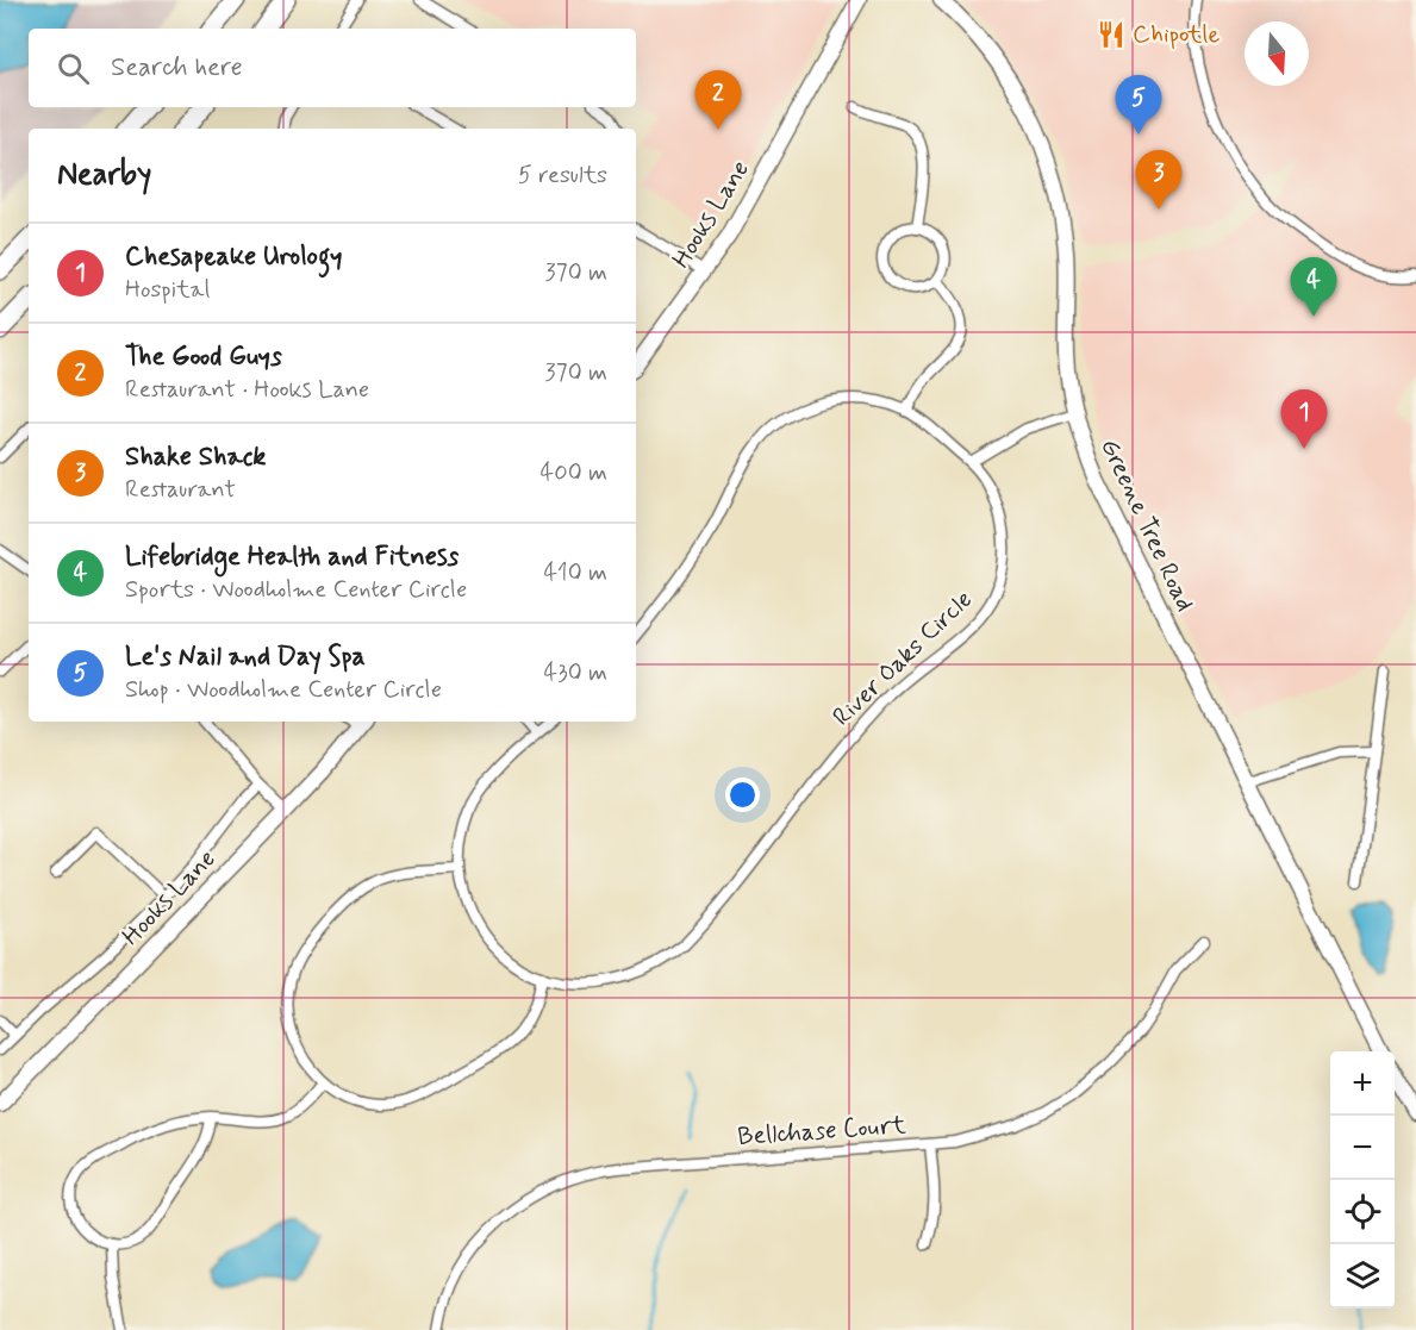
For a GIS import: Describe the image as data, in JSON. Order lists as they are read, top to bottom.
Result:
{
  "streets": {
    "street": [
      "Hooks Lane",
      "Greene Tree Road",
      "River Oaks Circle",
      "Bellchase Court"
    ]
  },
  "places": {
    "restaurant": ["Chipotle"]
  },
  "north": "bottom",
  "page": {
    "search": "Search here",
    "pins": [
      "2",
      "5",
      "3",
      "4",
      "1"
    ],
    "heading": ["Nearby", "5 results"],
    "list": [
      {
        "mark": "1",
        "name": "Chesapeake Urology",
        "note": "Hospital",
        "value": "370 m"
      },
      {
        "mark": "2",
        "name": "The Good Guys",
        "note": "Restaurant · Hooks Lane",
        "value": "370 m"
      },
      {
        "mark": "3",
        "name": "Shake Shack",
        "note": "Restaurant",
        "value": "400 m"
      },
      {
        "mark": "4",
        "name": "Lifebridge Health and Fitness",
        "note": "Sports · Woodholme Center Circle",
        "value": "410 m"
      },
      {
        "mark": "5",
        "name": "Le's Nail and Day Spa",
        "note": "Shop · Woodholme Center Circle",
        "value": "430 m"
      }
    ],
    "map_buttons": ["+", "−"]
  }
}
